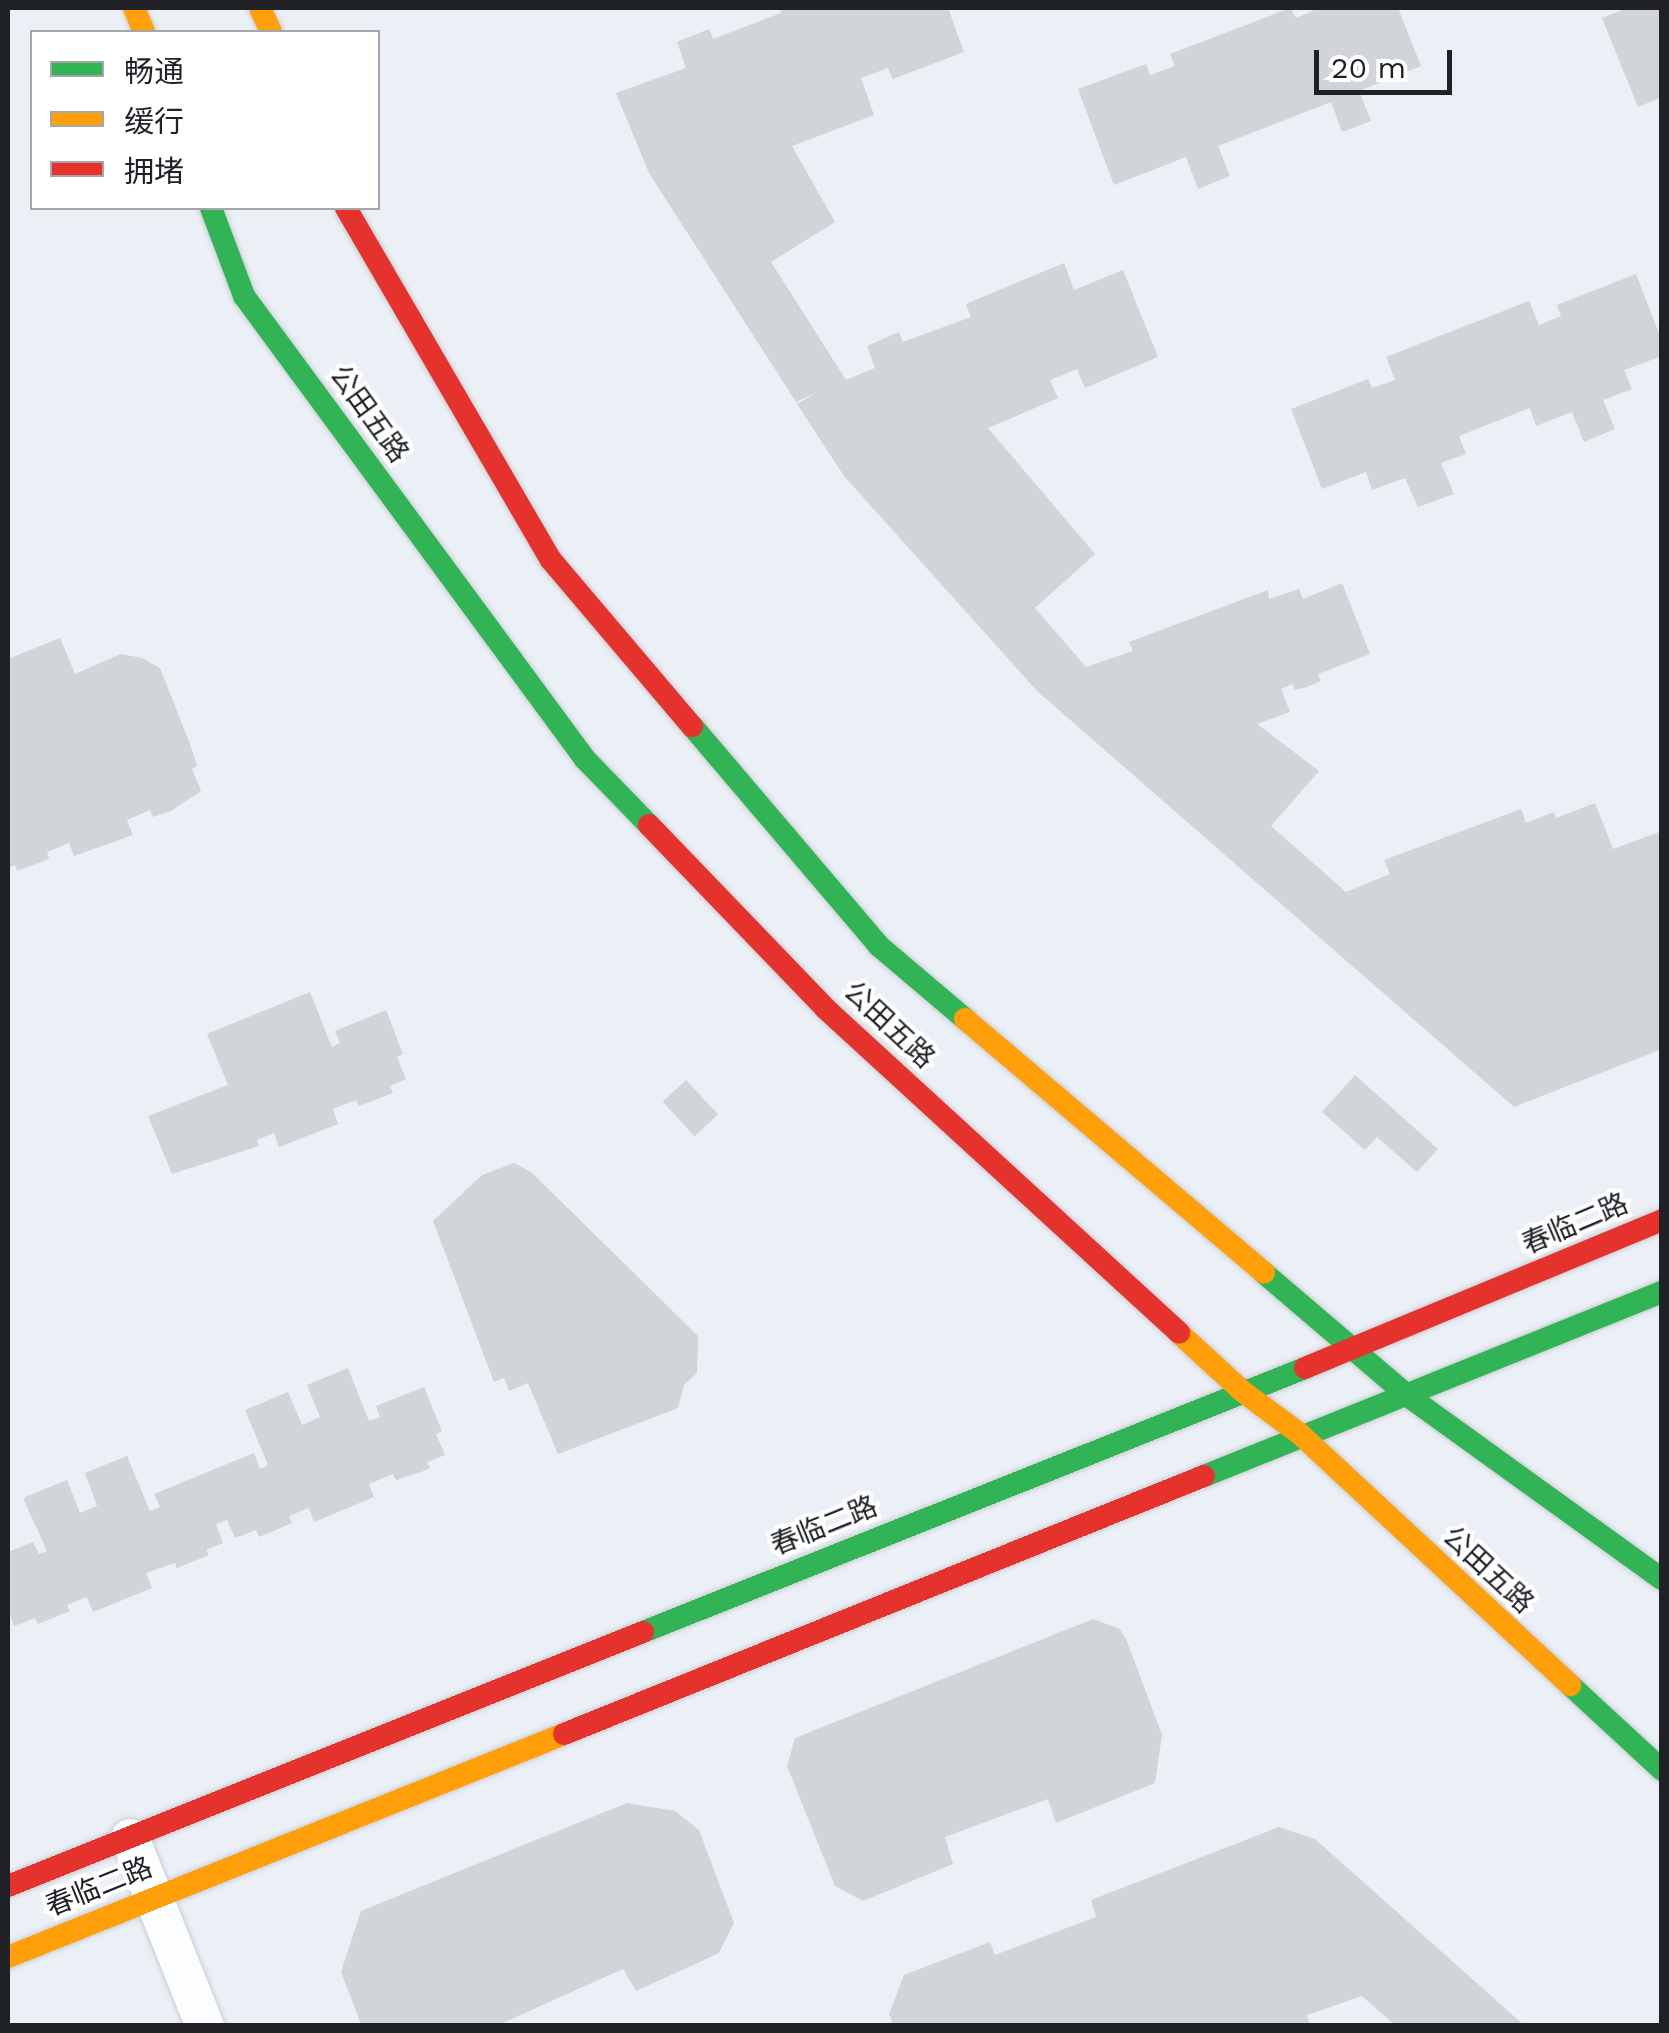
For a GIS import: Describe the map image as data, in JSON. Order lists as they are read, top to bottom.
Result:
{
  "streets": {
    "main road": ["公田五路", "春临二路"]
  },
  "crossings": [
    ["公田五路", "春临二路"]
  ],
  "legend": ["畅通", "缓行", "拥堵"],
  "scale_bar": "20 m"
}
